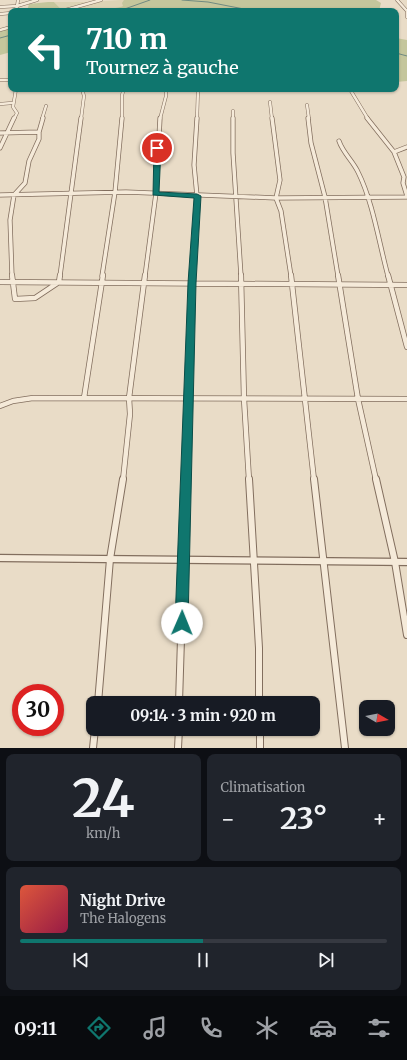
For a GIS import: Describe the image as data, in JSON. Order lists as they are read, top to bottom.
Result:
{
  "north": "right",
  "page": {
    "turn": ["710 m", "Tournez à gauche"],
    "limit": "30",
    "trip": "09:14 · 3 min · 920 m",
    "tile": [
      ["24", "km/h"],
      "Climatisation"
    ],
    "heat": ["−", "23°", "+"],
    "song": ["Night Drive", "The Halogens"],
    "tabs": "09:11"
  }
}
